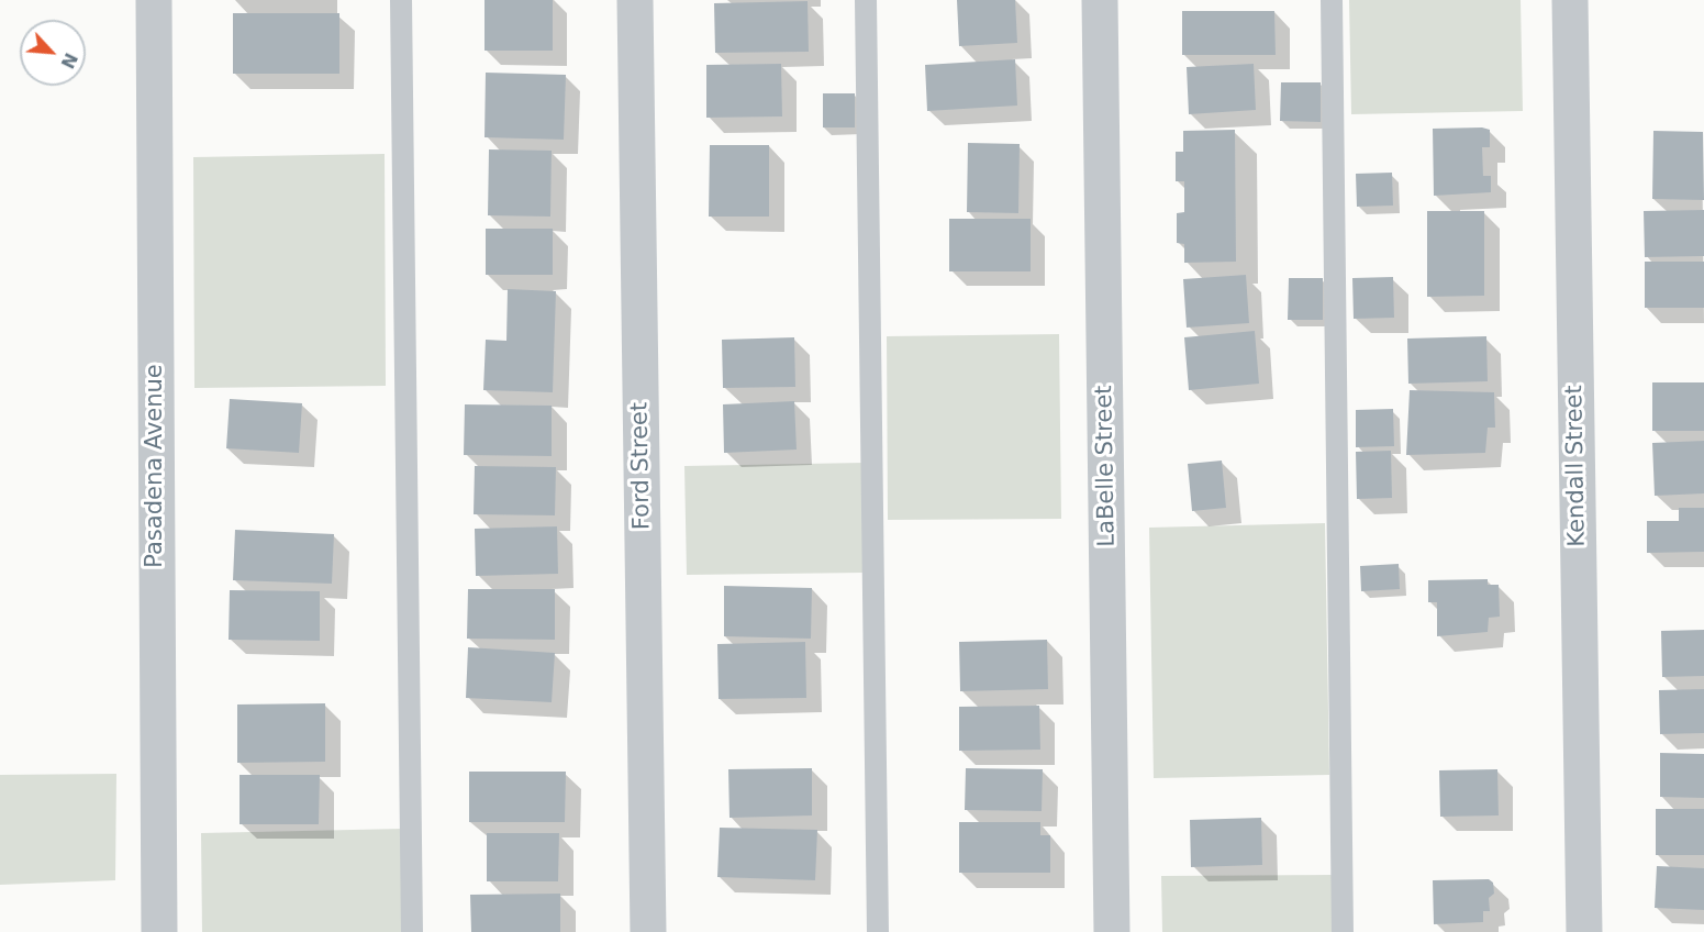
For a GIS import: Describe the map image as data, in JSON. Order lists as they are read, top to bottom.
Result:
{
  "streets": {
    "street": [
      "Pasadena Avenue",
      "Ford Street",
      "LaBelle Street",
      "Kendall Street"
    ]
  },
  "north": "bottom right"
}
